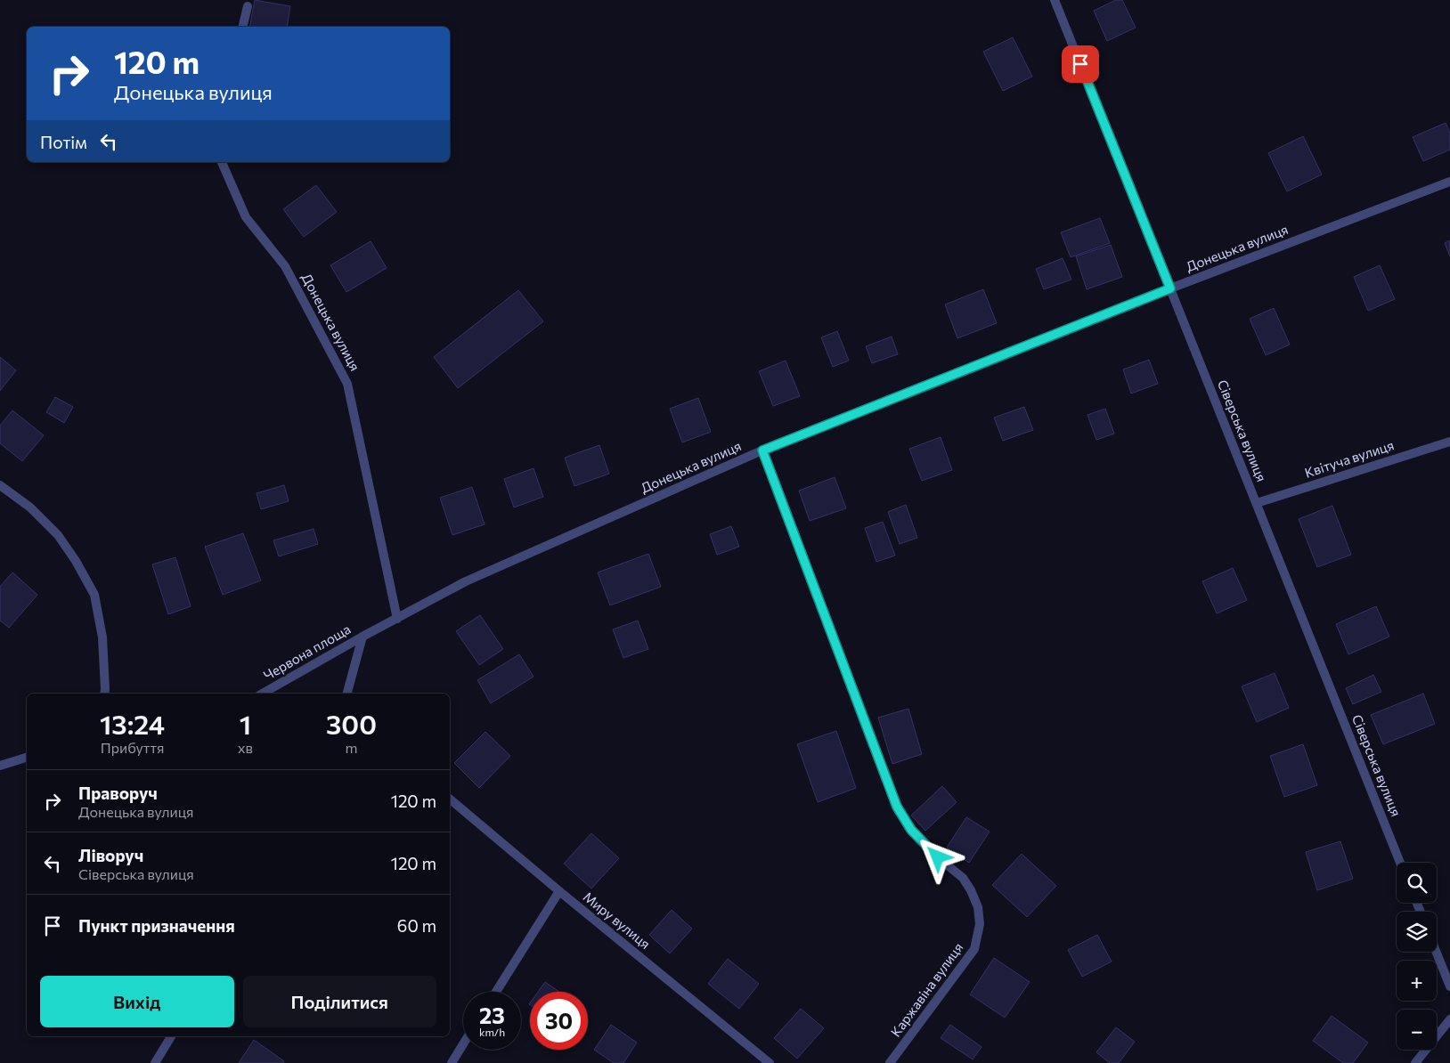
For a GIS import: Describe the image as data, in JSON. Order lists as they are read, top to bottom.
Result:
{
  "streets": {
    "street": [
      "Донецька вулиця",
      "Сіверська вулиця",
      "Квітуча вулиця",
      "Червона площа",
      "Миру вулиця",
      "Каржавіна вулиця"
    ]
  },
  "crossings": [
    ["Донецька вулиця", "Сіверська вулиця"],
    ["Донецька вулиця", "Червона площа"],
    ["Донецька вулиця", "Каржавіна вулиця"],
    ["Сіверська вулиця", "Квітуча вулиця"]
  ],
  "page": {
    "turn": ["120 m", "Донецька вулиця"],
    "then": "Потім",
    "eta": [
      "13:24",
      "Прибуття",
      "1",
      "хв",
      "300",
      "m"
    ],
    "list": [
      {
        "name": "Праворуч",
        "note": "Донецька вулиця",
        "value": "120 m"
      },
      {
        "name": "Ліворуч",
        "note": "Сіверська вулиця",
        "value": "120 m"
      },
      {
        "name": "Пункт призначення",
        "value": "60 m"
      }
    ],
    "map_buttons": ["+", "−"],
    "buttons": ["Вихід", "Поділитися"],
    "speed": "23 km/h",
    "limit": "30"
  }
}
